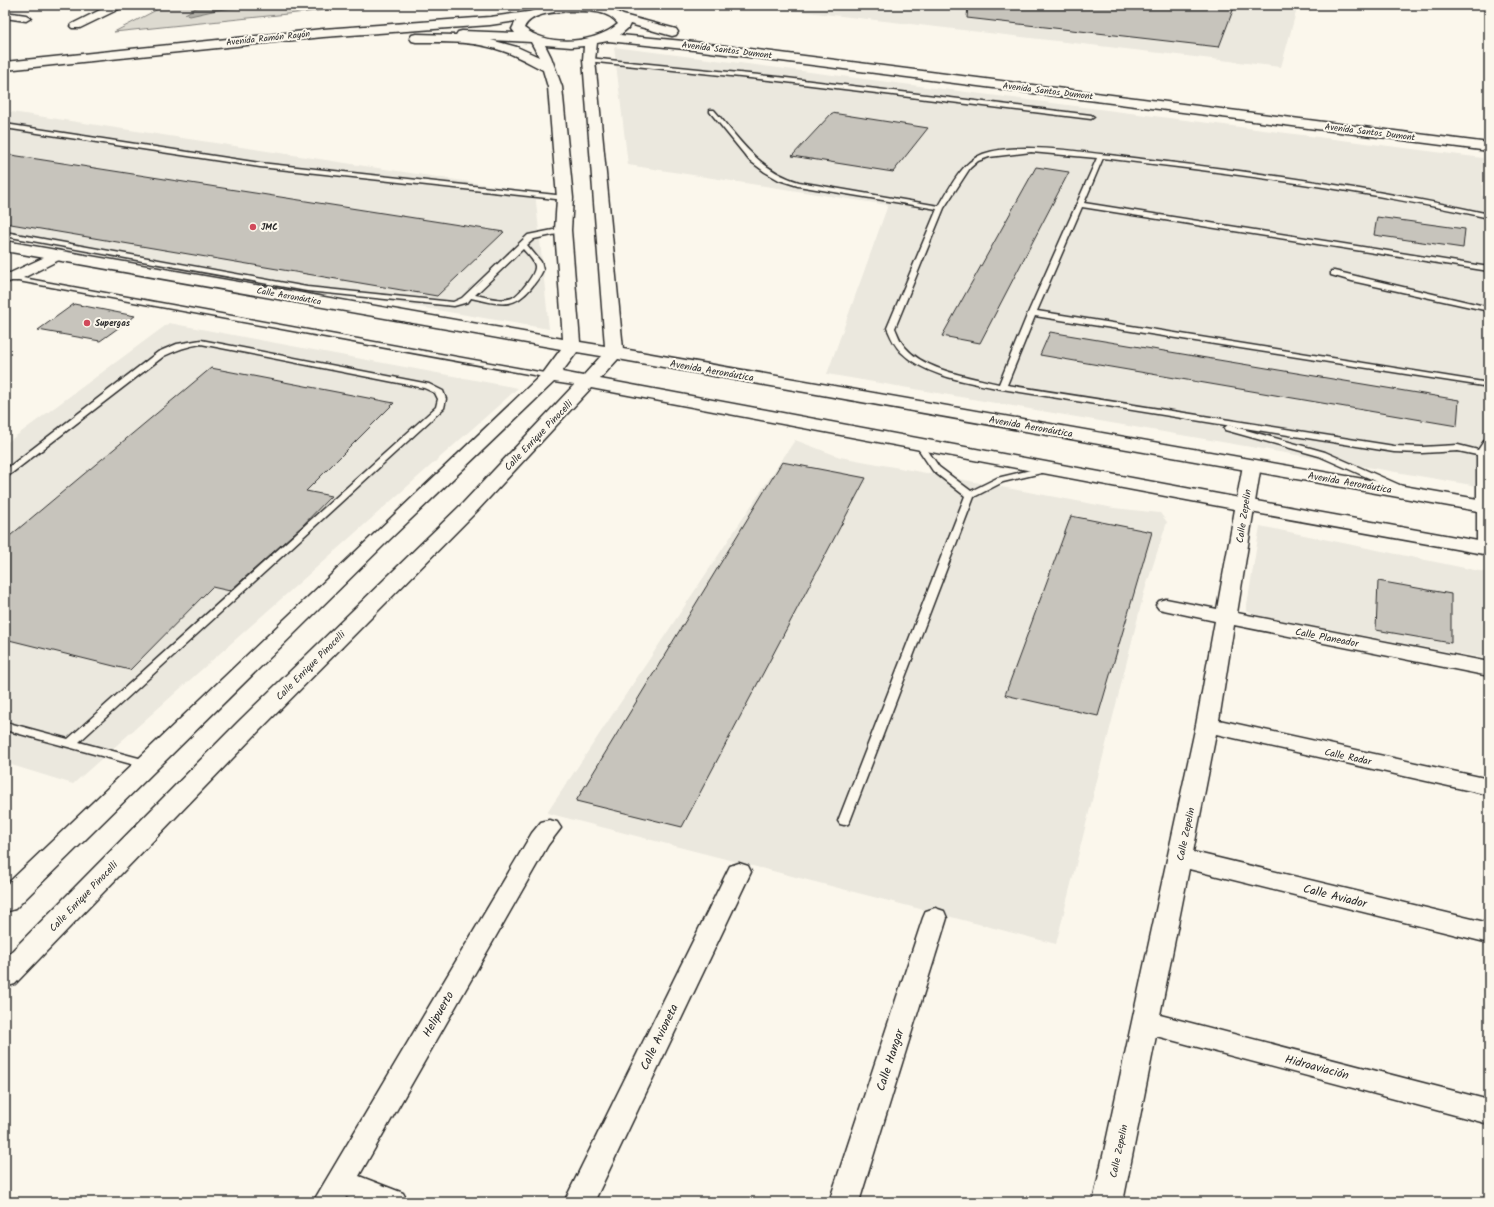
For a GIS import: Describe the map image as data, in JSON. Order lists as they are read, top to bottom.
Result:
{
  "streets": {
    "main road": [
      "Avenida Ramón Rayón",
      "Avenida Santos Dumont",
      "Calle Aeronáutica",
      "Avenida Aeronáutica",
      "Calle Enrique Pinocelli"
    ],
    "street": [
      "Calle Zepelin",
      "Calle Planeador",
      "Calle Radar",
      "Calle Aviador",
      "Helipuerto",
      "Calle Avioneta",
      "Calle Hangar",
      "Hidroaviación"
    ]
  },
  "crossings": [
    ["Avenida Ramón Rayón", "Avenida Santos Dumont"],
    ["Calle Aeronáutica", "Avenida Aeronáutica"],
    ["Avenida Aeronáutica", "Calle Enrique Pinocelli"],
    ["Avenida Aeronáutica", "Calle Zepelin"],
    ["Calle Zepelin", "Calle Planeador"],
    ["Calle Zepelin", "Calle Radar"],
    ["Calle Zepelin", "Calle Aviador"],
    ["Calle Zepelin", "Hidroaviación"]
  ],
  "places": ["JMC", "Supergas"]
}
